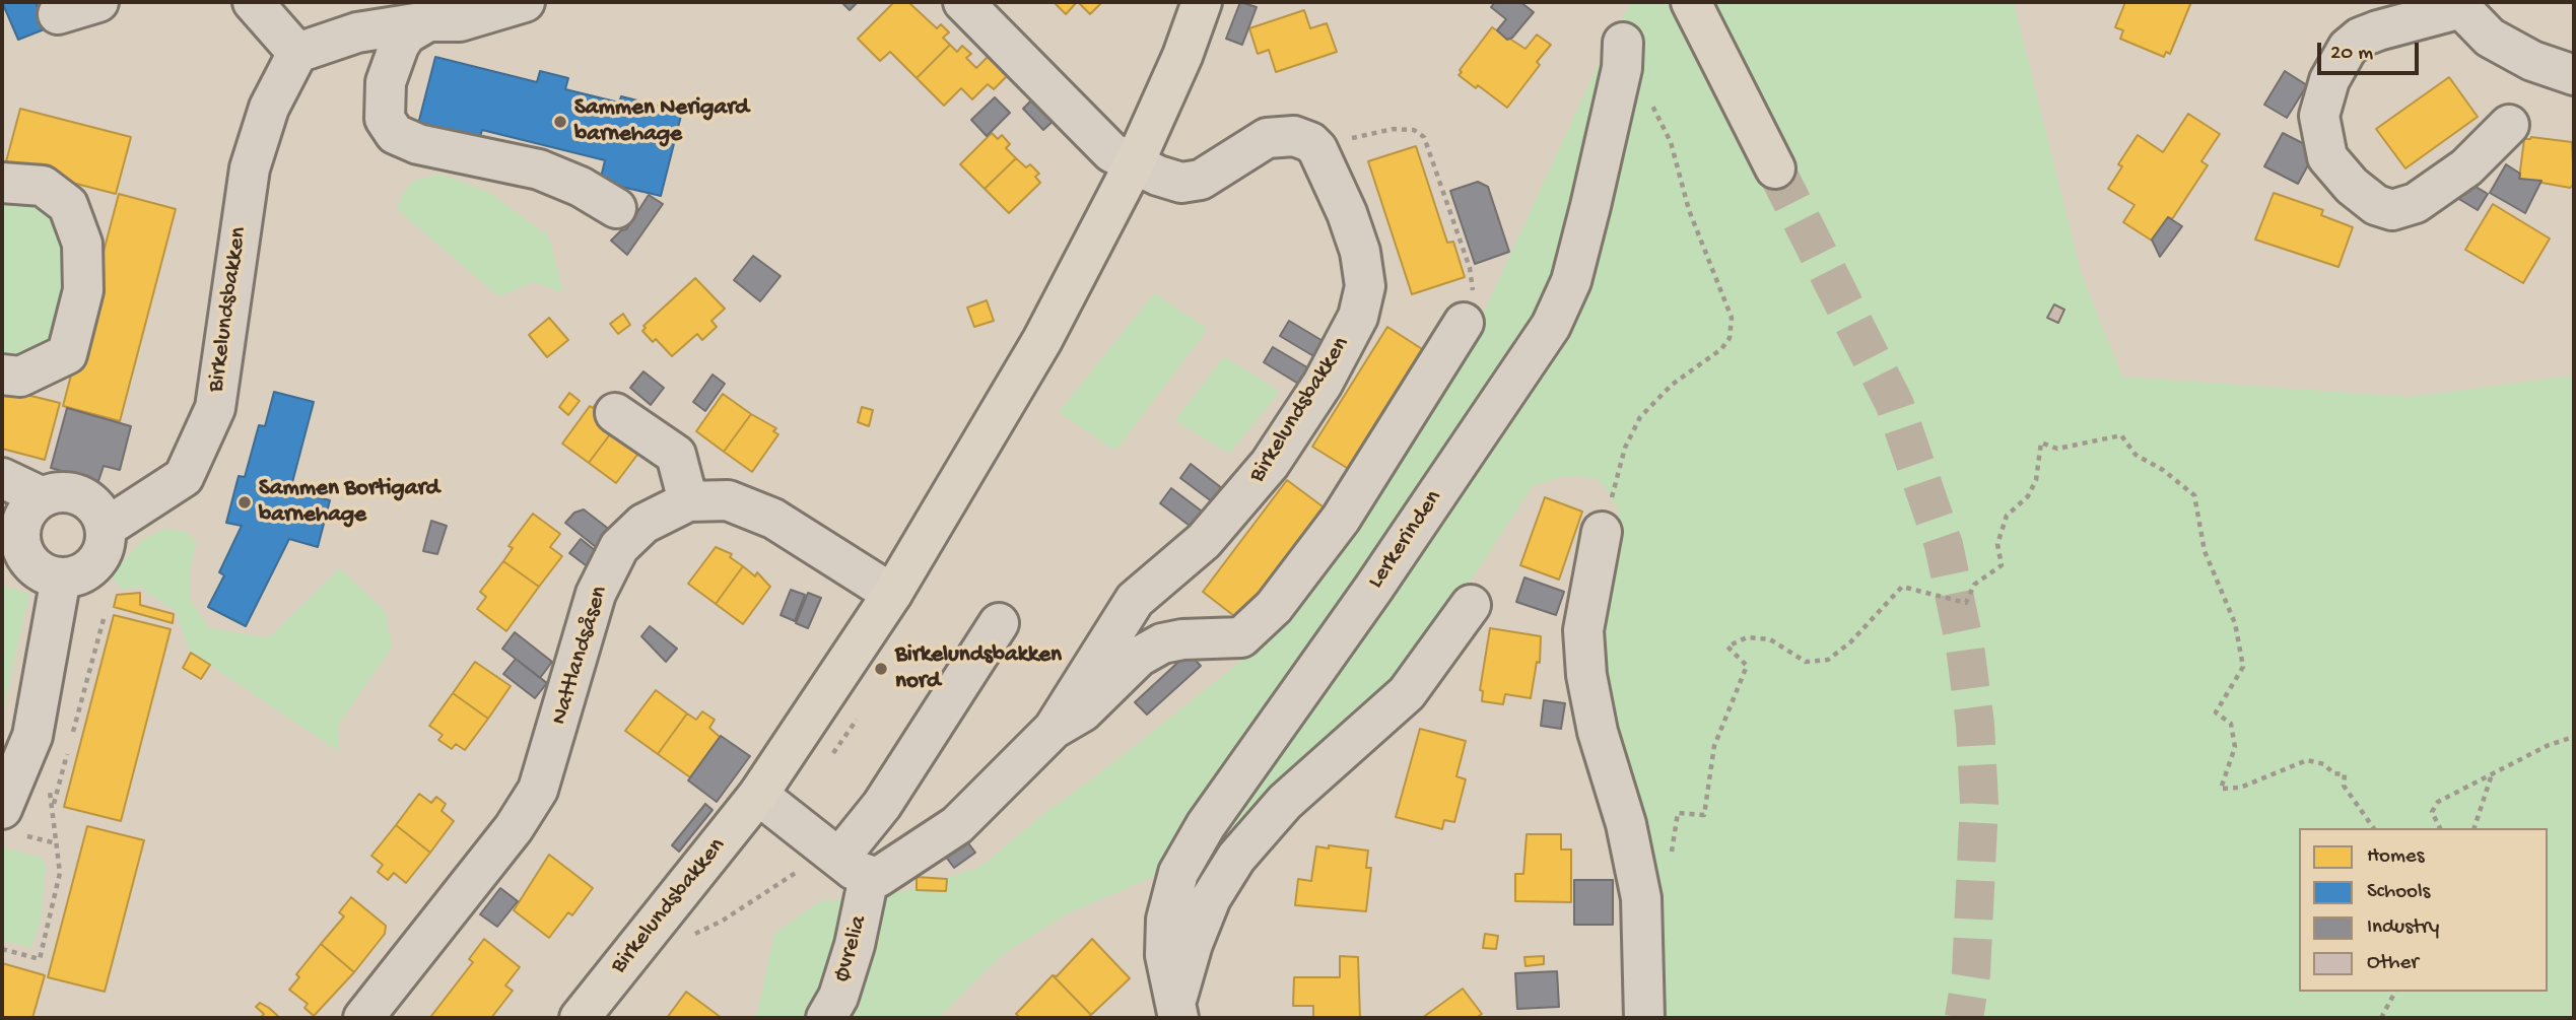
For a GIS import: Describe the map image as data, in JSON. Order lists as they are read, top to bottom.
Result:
{
  "streets": {
    "main road": ["Birkelundsbakken"],
    "street": ["Lerkerinden", "Nattlandsåsen", "Øvrelia"]
  },
  "crossings": [
    ["Birkelundsbakken", "Nattlandsåsen"],
    ["Birkelundsbakken", "Øvrelia"]
  ],
  "places": ["Sammen Nerigard barnehage", "Sammen Bortigard barnehage", "Birkelundsbakken nord"],
  "legend": [
    "Homes",
    "Schools",
    "Industry",
    "Other"
  ],
  "scale_bar": "20 m"
}
